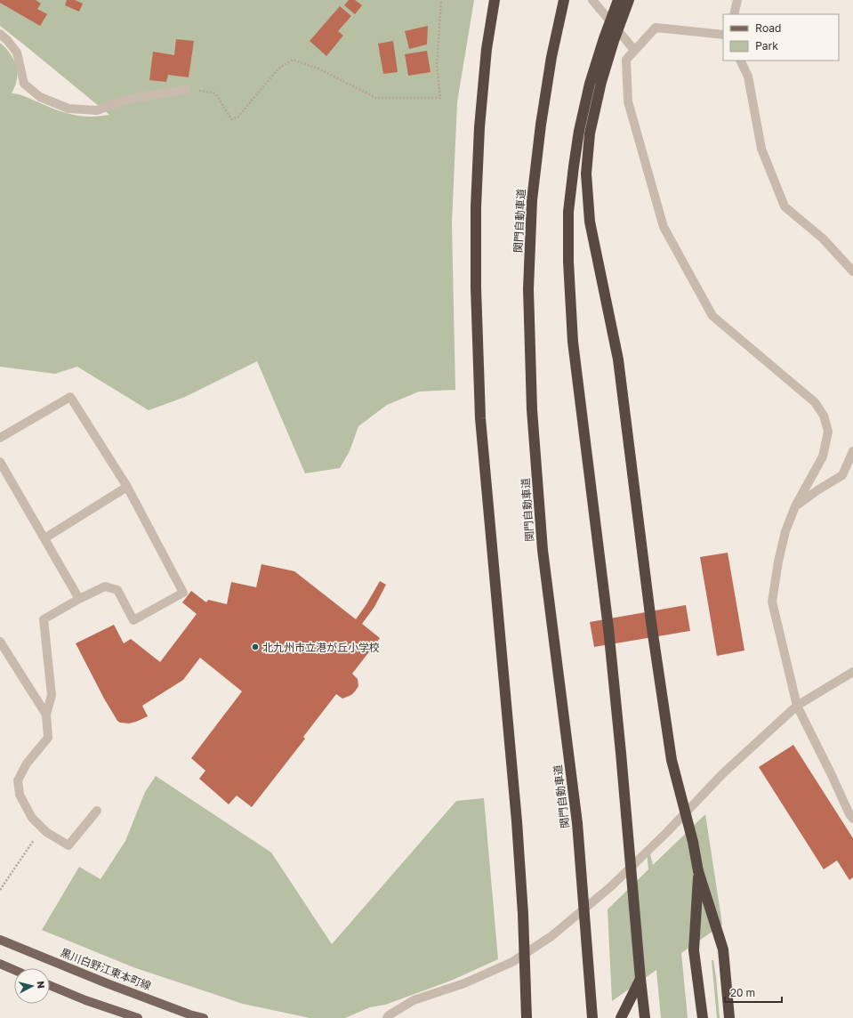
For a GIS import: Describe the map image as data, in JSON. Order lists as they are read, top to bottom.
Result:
{
  "streets": {
    "highway": ["関門自動車道"],
    "main road": ["黒川白野江東本町線"]
  },
  "places": ["北九州市立港が丘小学校"],
  "legend": ["Road", "Park"],
  "scale_bar": "20 m",
  "north": "right"
}
